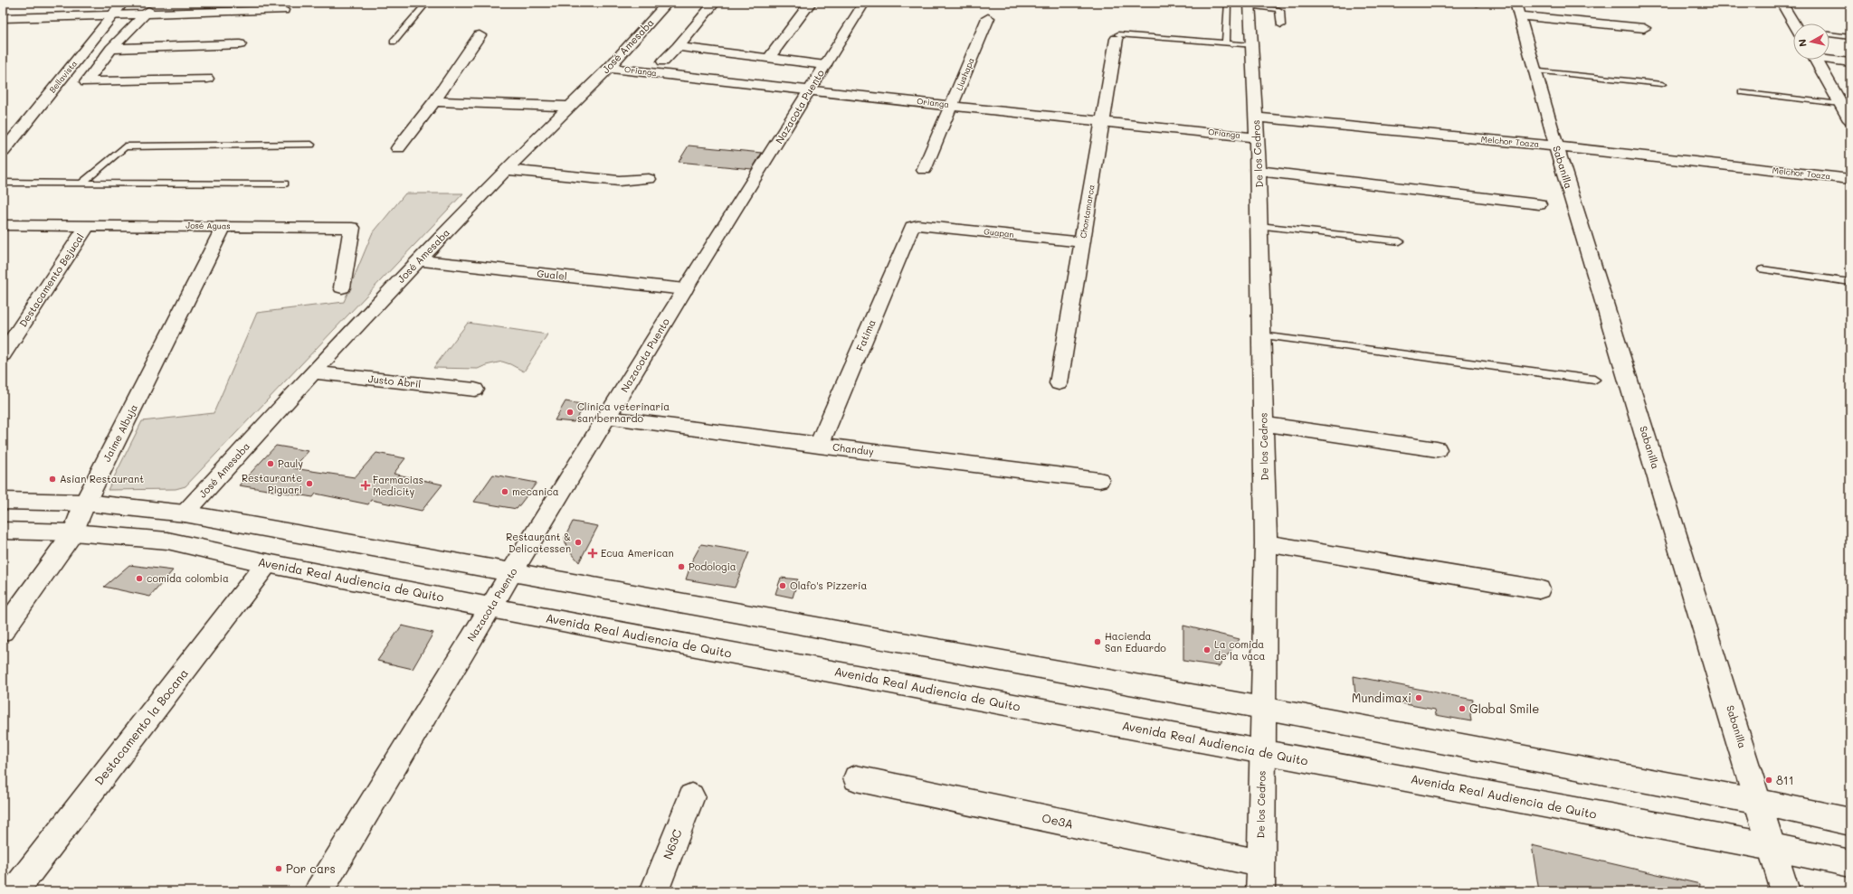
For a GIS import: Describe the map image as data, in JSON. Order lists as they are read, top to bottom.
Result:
{
  "streets": {
    "street": [
      "José Amesaba",
      "Orianga",
      "Llushapa",
      "Bellavista",
      "Nazacota Puento",
      "Melchor Toaza",
      "De los Cedros",
      "Sabanilla",
      "Chontamarca",
      "José Aguas",
      "Guapan",
      "Gualel",
      "Destacamento Bejucal",
      "Fatima",
      "Justo Abril",
      "Jaime Albuja",
      "Chanduy",
      "Avenida Real Audiencia de Quito",
      "Destacamento la Bocana",
      "Oe3A",
      "N63C"
    ]
  },
  "crossings": [
    ["José Amesaba", "Orianga"],
    ["José Amesaba", "Gualel"],
    ["José Amesaba", "Justo Abril"],
    ["Orianga", "Llushapa"],
    ["Orianga", "Nazacota Puento"],
    ["Orianga", "De los Cedros"],
    ["Orianga", "Chontamarca"],
    ["Nazacota Puento", "Gualel"],
    ["Nazacota Puento", "Chanduy"],
    ["Nazacota Puento", "Avenida Real Audiencia de Quito"],
    ["Melchor Toaza", "De los Cedros"],
    ["Melchor Toaza", "Sabanilla"],
    ["De los Cedros", "Avenida Real Audiencia de Quito"],
    ["De los Cedros", "Oe3A"],
    ["Sabanilla", "Avenida Real Audiencia de Quito"],
    ["Chontamarca", "Guapan"],
    ["José Aguas", "Destacamento Bejucal"],
    ["José Aguas", "Jaime Albuja"],
    ["Guapan", "Fatima"],
    ["Fatima", "Chanduy"],
    ["Jaime Albuja", "Avenida Real Audiencia de Quito"],
    ["Avenida Real Audiencia de Quito", "Destacamento la Bocana"]
  ],
  "places": {
    "other": [
      "Clínica veterinaria san bernardo",
      "Pauly",
      "Asian Restaurant",
      "Restaurante Piguari",
      "mecanica",
      "Restaurant & Delicatessen",
      "Podologia",
      "comida colombia",
      "Olafo's Pizzeria",
      "Hacienda San Eduardo",
      "La comida de la vaca",
      "Mundimaxi",
      "Global Smile",
      "811",
      "Por cars"
    ],
    "health": ["Farmacias Medicity", "Ecua American"]
  },
  "north": "left"
}
